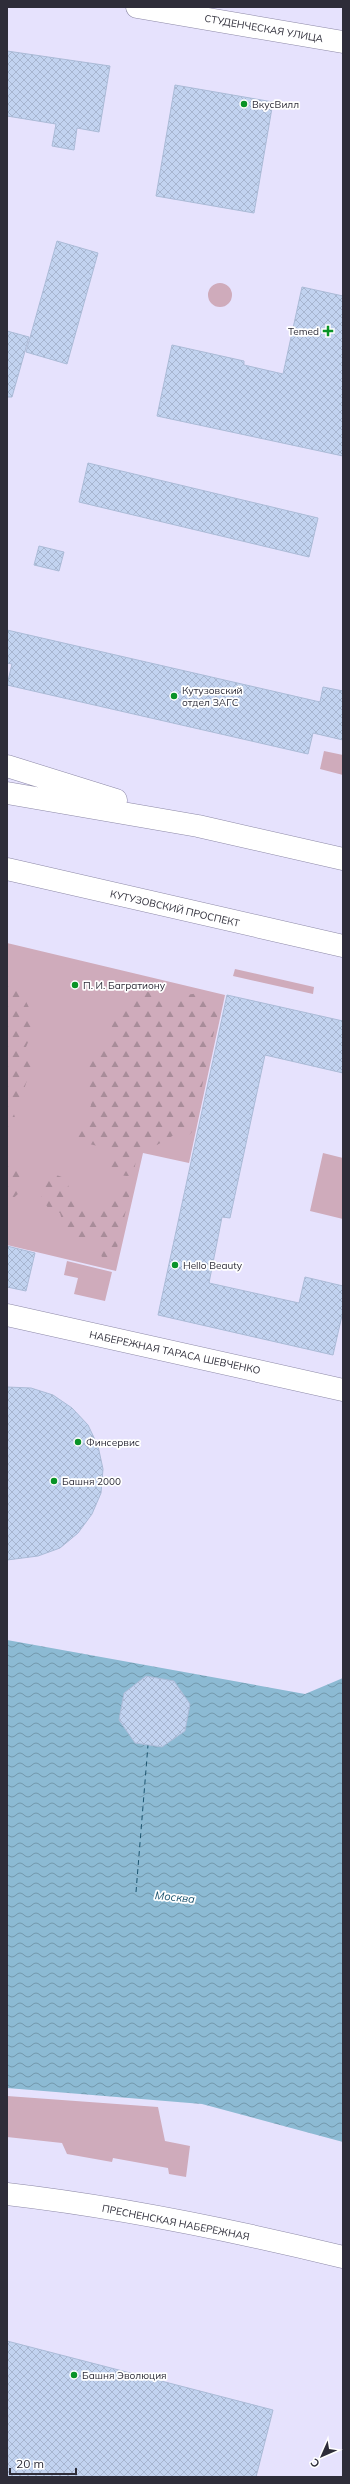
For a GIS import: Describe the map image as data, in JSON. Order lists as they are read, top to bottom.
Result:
{
  "streets": {
    "main road": [
      "СТУДЕНЧЕСКАЯ УЛИЦА",
      "КУТУЗОВСКИЙ ПРОСПЕКТ",
      "НАБЕРЕЖНАЯ ТАРАСА ШЕВЧЕНКО",
      "ПРЕСНЕНСКАЯ НАБЕРЕЖНАЯ"
    ]
  },
  "water": ["Москва"],
  "places": {
    "other": [
      "ВкусВилл",
      "Кутузовский отдел ЗАГС",
      "П. И. Багратиону",
      "Hello Beauty",
      "Финсервис",
      "Башня 2000",
      "Башня Эволюция"
    ],
    "health": ["Temed"]
  },
  "scale_bar": "20 m",
  "north": "bottom left"
}
